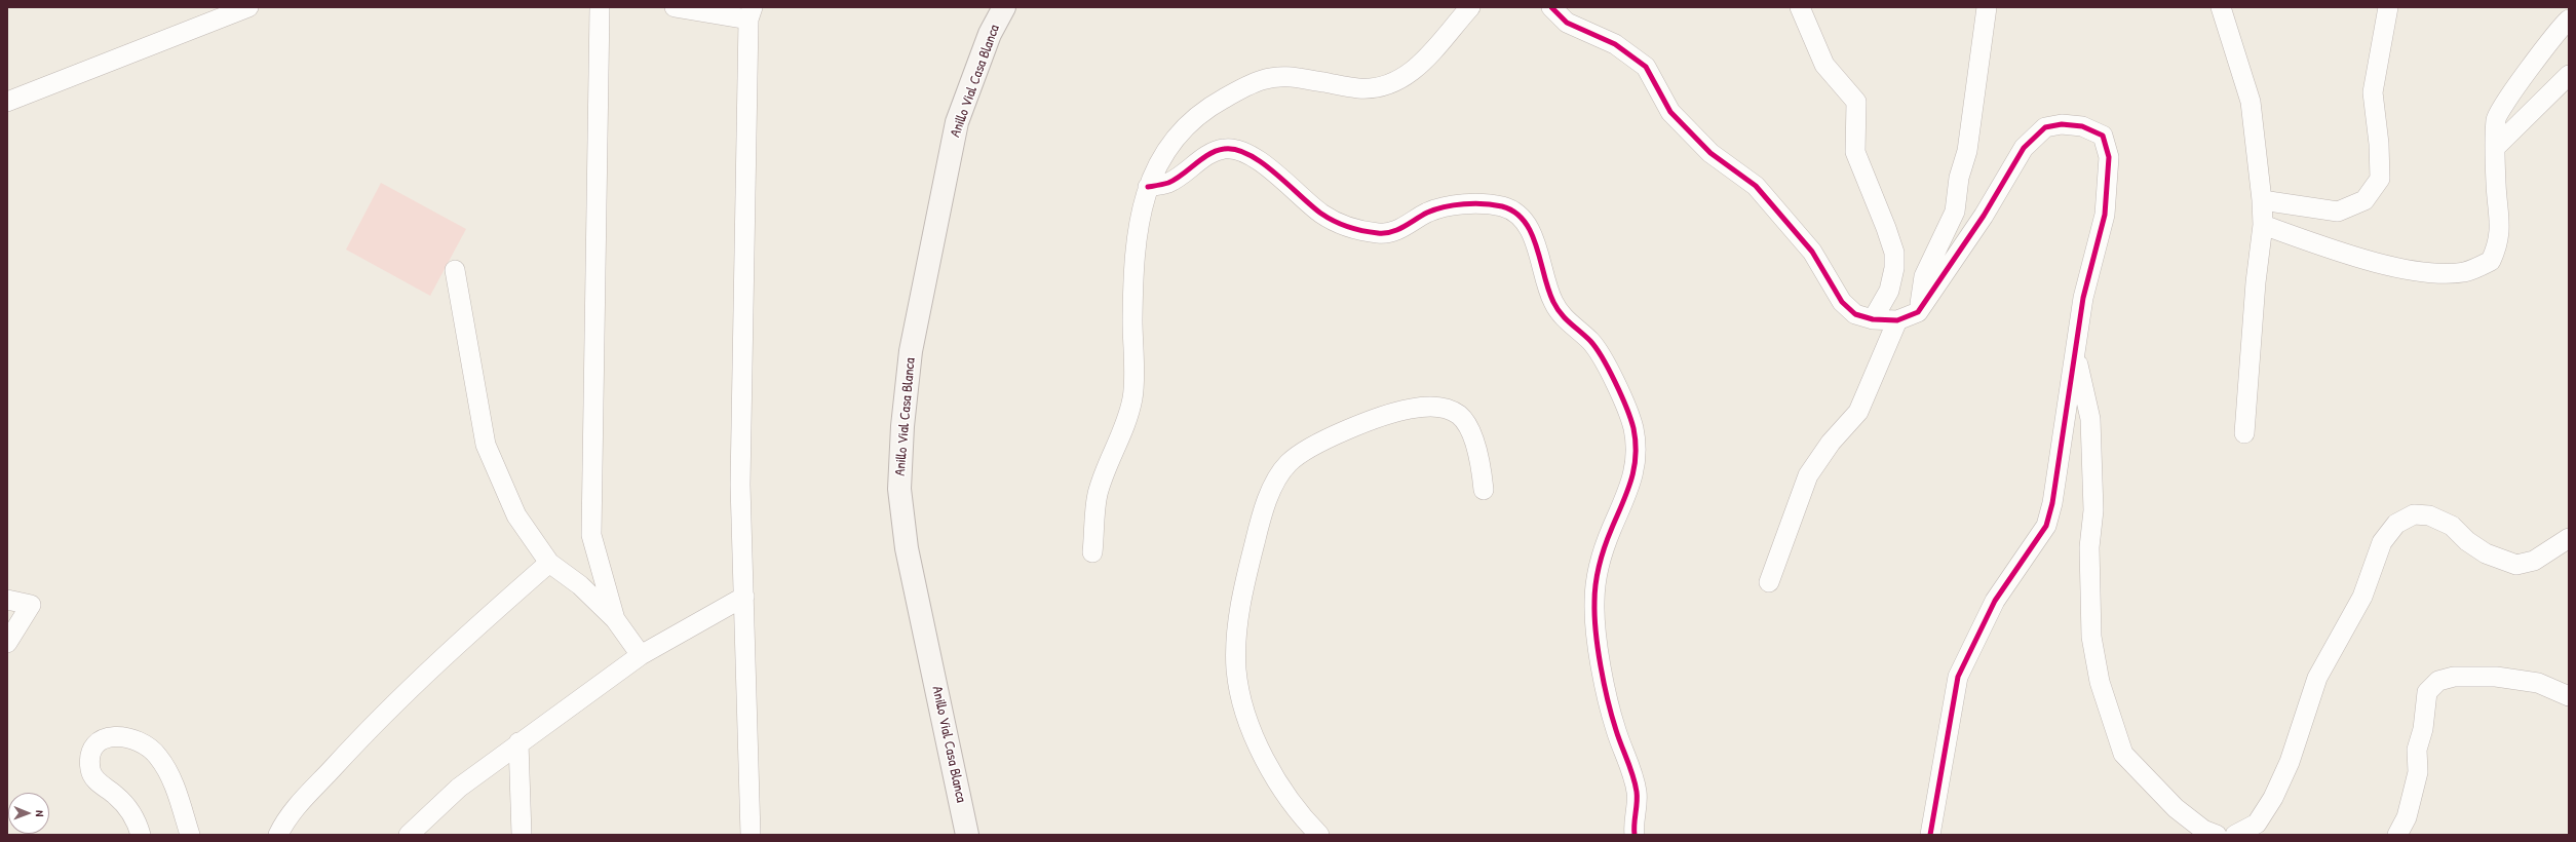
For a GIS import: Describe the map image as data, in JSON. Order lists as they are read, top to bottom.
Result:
{
  "streets": {
    "main road": ["Anillo Vial Casa Blanca"]
  },
  "north": "right"
}
